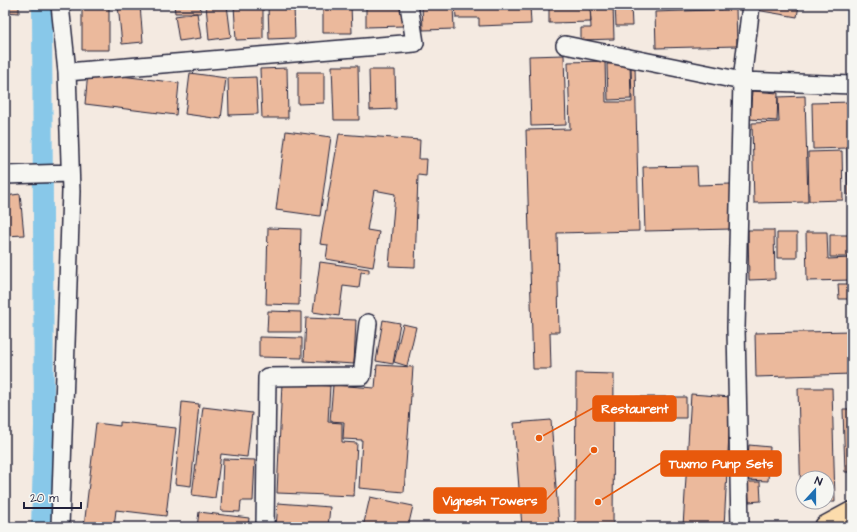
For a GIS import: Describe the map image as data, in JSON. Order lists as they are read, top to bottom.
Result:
{
  "places": ["Restaurent", "Vignesh Towers", "Tuxmo Punp Sets"],
  "scale_bar": "20 m",
  "north": "top"
}
